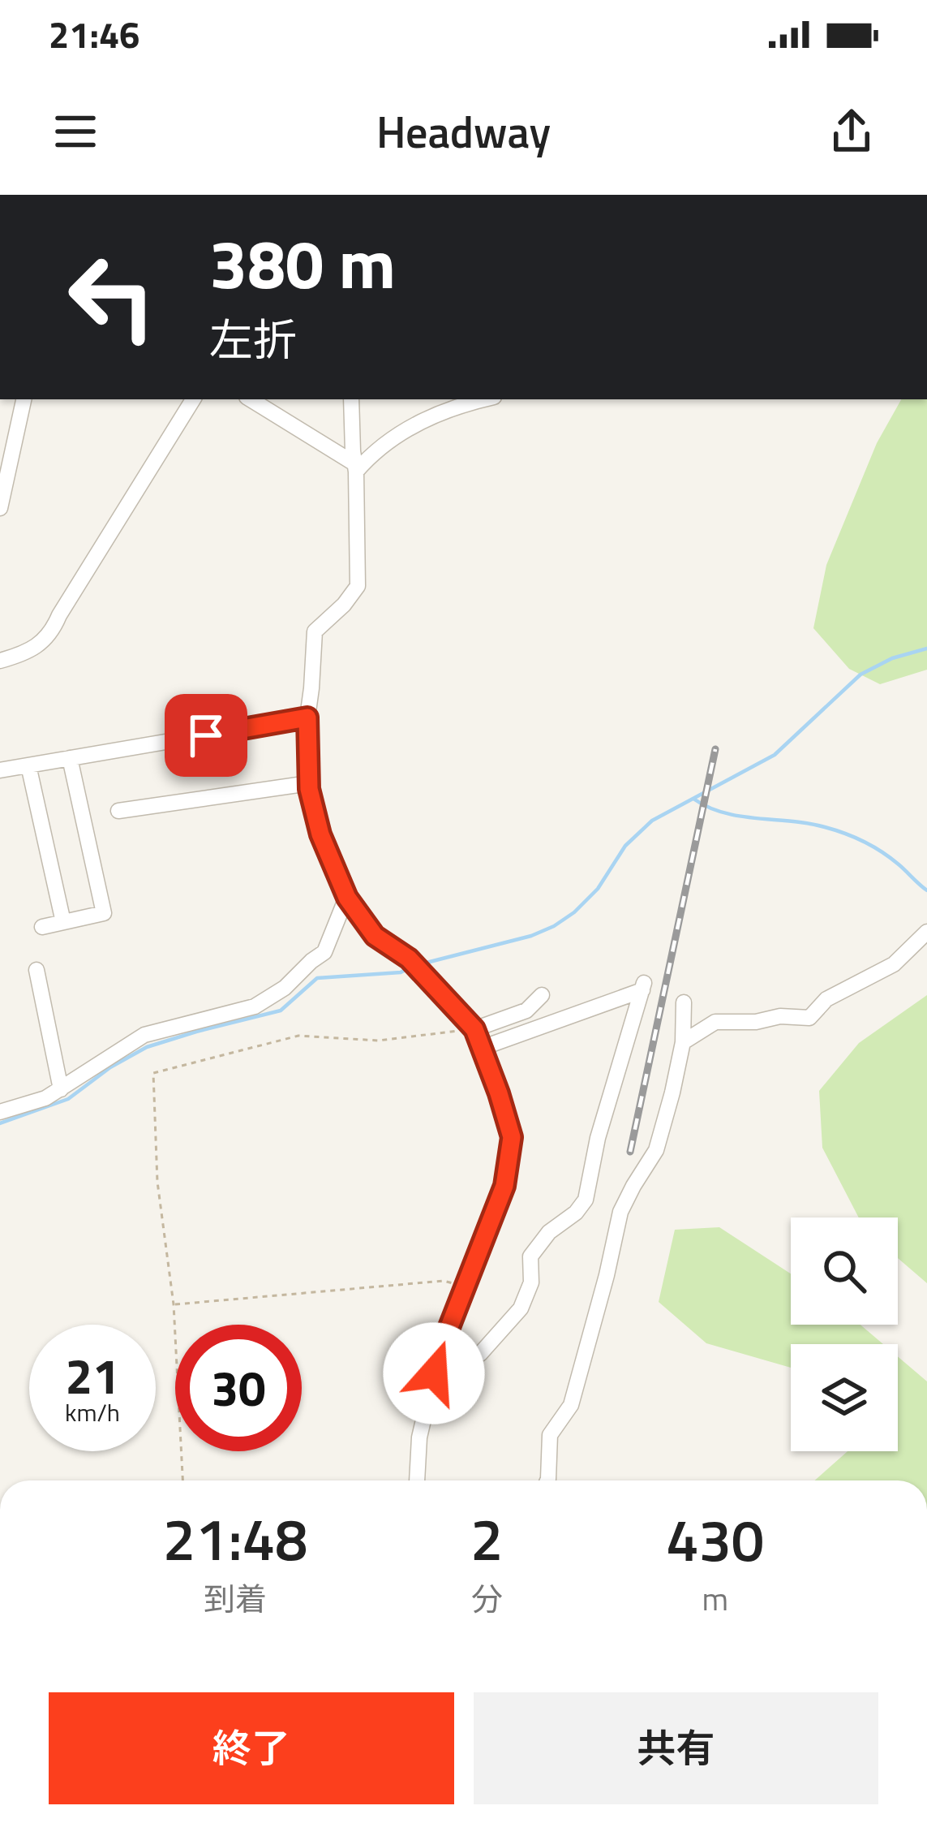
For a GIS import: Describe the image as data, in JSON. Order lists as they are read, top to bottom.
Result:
{
  "page": {
    "status": "21:46",
    "header": "Headway",
    "turn": ["380 m", "左折"],
    "speed": "21 km/h",
    "limit": "30",
    "eta": [
      "21:48",
      "到着",
      "2",
      "分",
      "430",
      "m"
    ],
    "buttons": ["終了", "共有"]
  }
}
